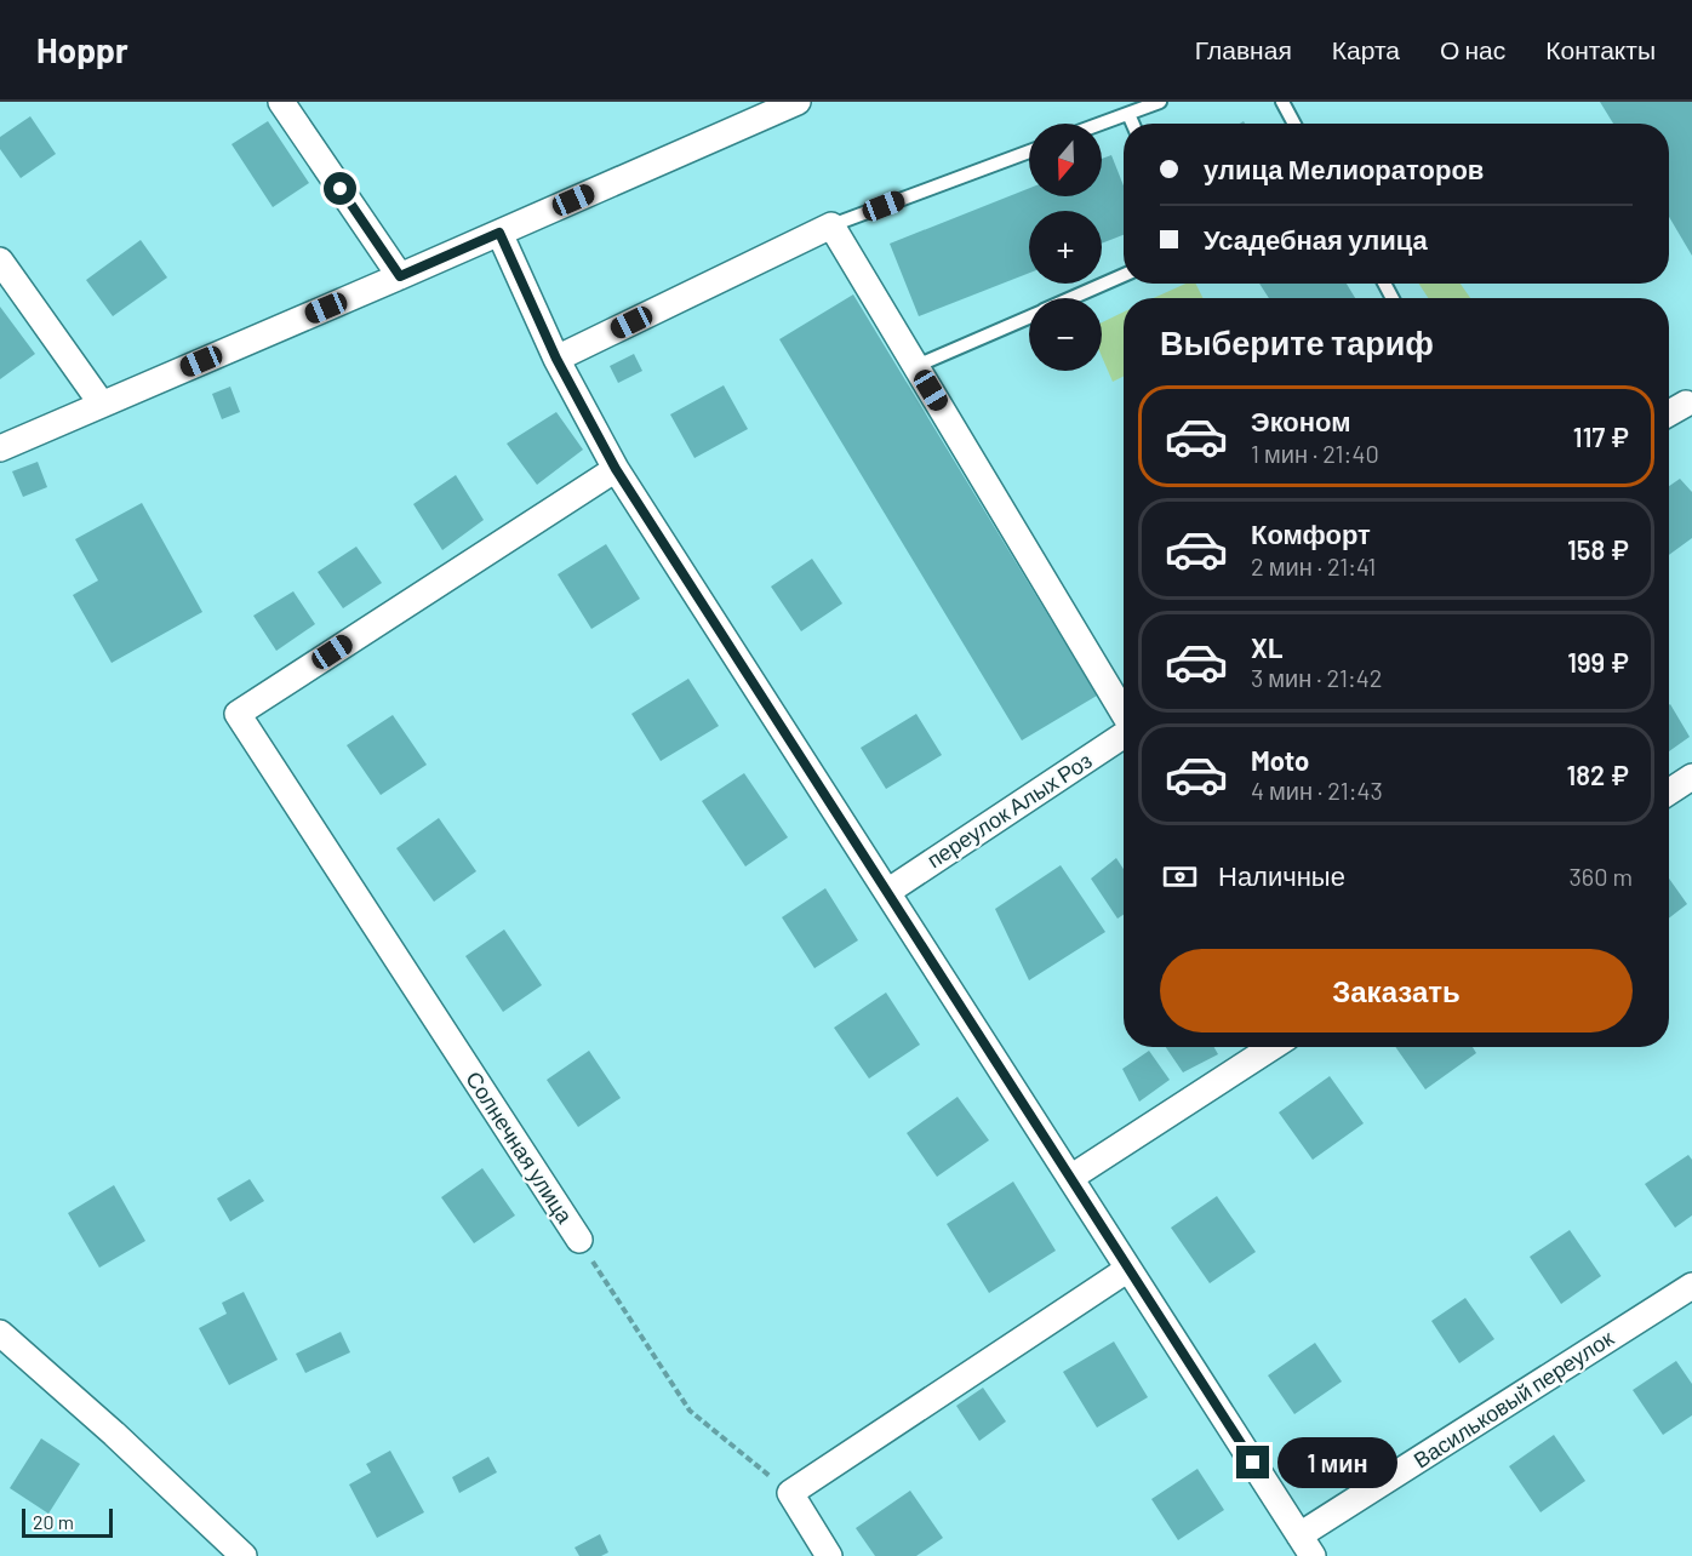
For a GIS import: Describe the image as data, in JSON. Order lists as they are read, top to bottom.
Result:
{
  "streets": {
    "street": ["переулок Алых Роз", "Солнечная улица", "Васильковый переулок"]
  },
  "scale_bar": "20 m",
  "north": "bottom",
  "page": {
    "header": "Hoppr",
    "nav": [
      "Главная",
      "Карта",
      "О нас",
      "Контакты"
    ],
    "map_buttons": ["+", "−"],
    "banner": ["улица Мелиораторов", "Усадебная улица"],
    "heading": "Выберите тариф",
    "list": [
      {
        "name": "Эконом",
        "note": "1 мин · 21:40",
        "value": "117 ₽"
      },
      {
        "name": "Комфорт",
        "note": "2 мин · 21:41",
        "value": "158 ₽"
      },
      {
        "name": "XL",
        "note": "3 мин · 21:42",
        "value": "199 ₽"
      },
      {
        "name": "Moto",
        "note": "4 мин · 21:43",
        "value": "182 ₽"
      }
    ],
    "pay": ["Наличные", "360 m"],
    "buttons": "Заказать",
    "bubble": "1 мин",
    "scale": "20 m"
  }
}
